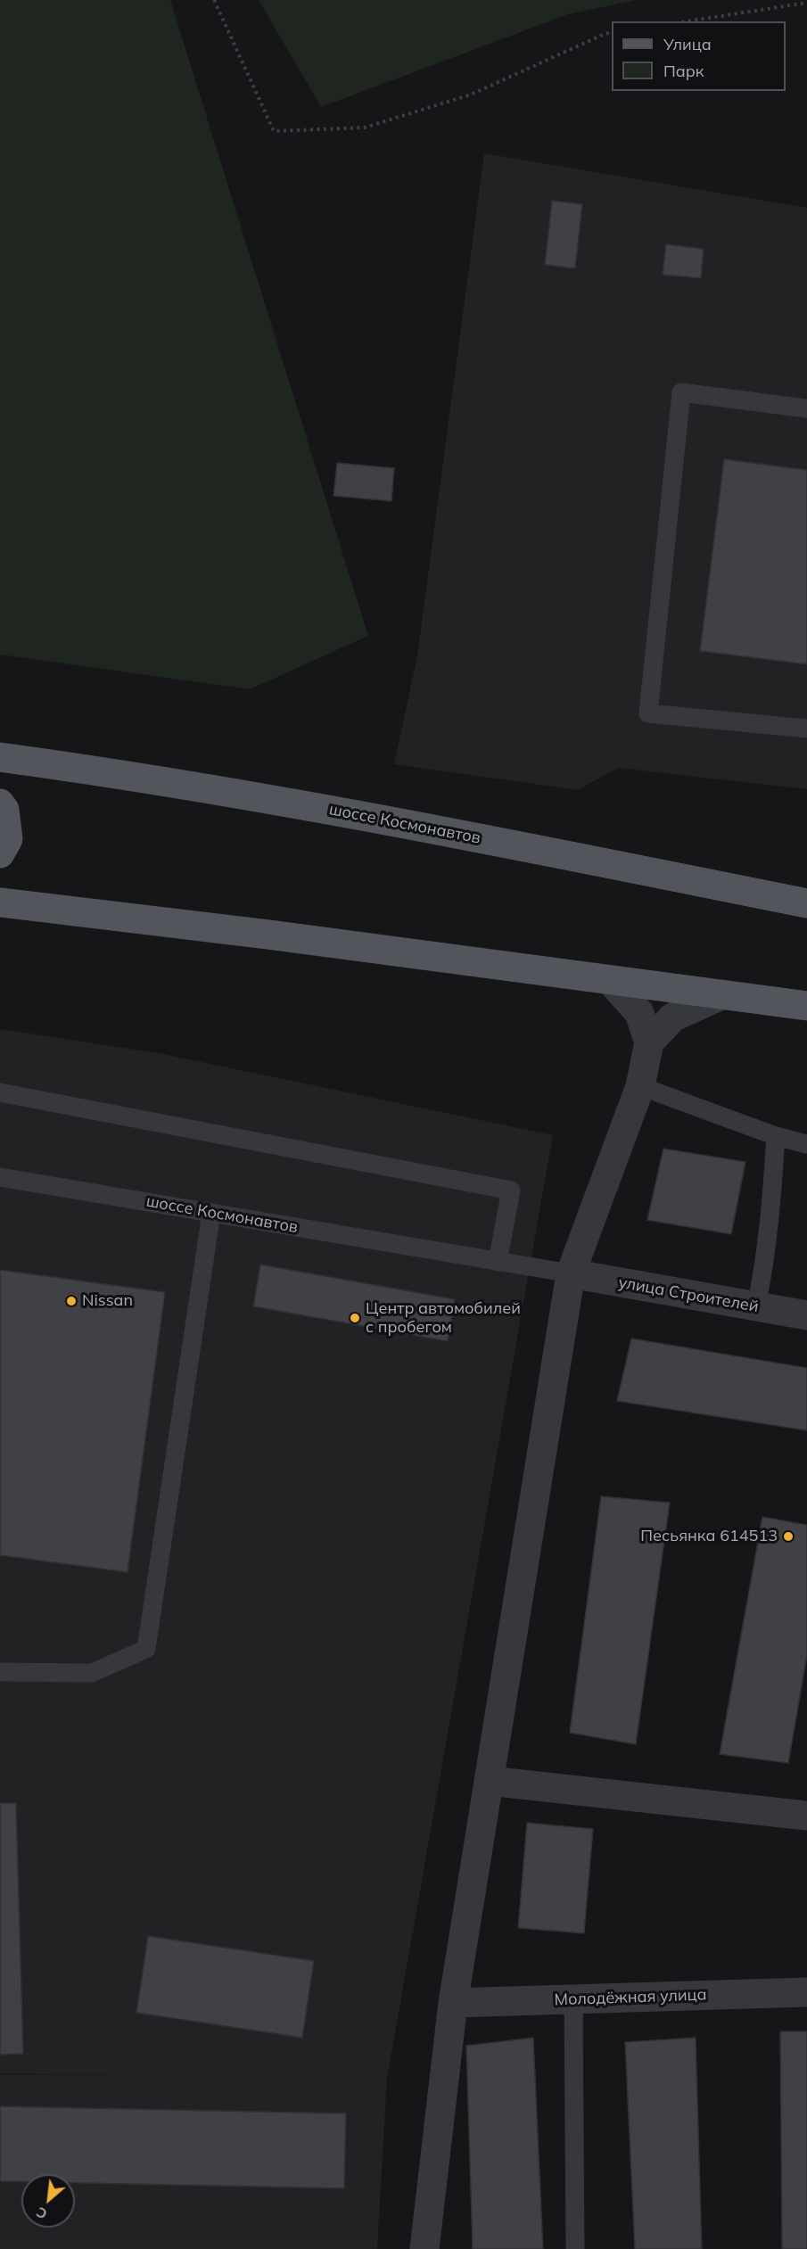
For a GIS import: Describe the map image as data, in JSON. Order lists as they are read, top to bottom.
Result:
{
  "streets": {
    "main road": ["шоссе Космонавтов"],
    "street": ["улица Строителей", "Молодёжная улица"]
  },
  "crossings": [
    ["шоссе Космонавтов", "улица Строителей"]
  ],
  "places": ["Nissan", "Центр автомобилей с пробегом", "Песьянка 614513"],
  "legend": ["Улица", "Парк"],
  "north": "bottom left"
}
